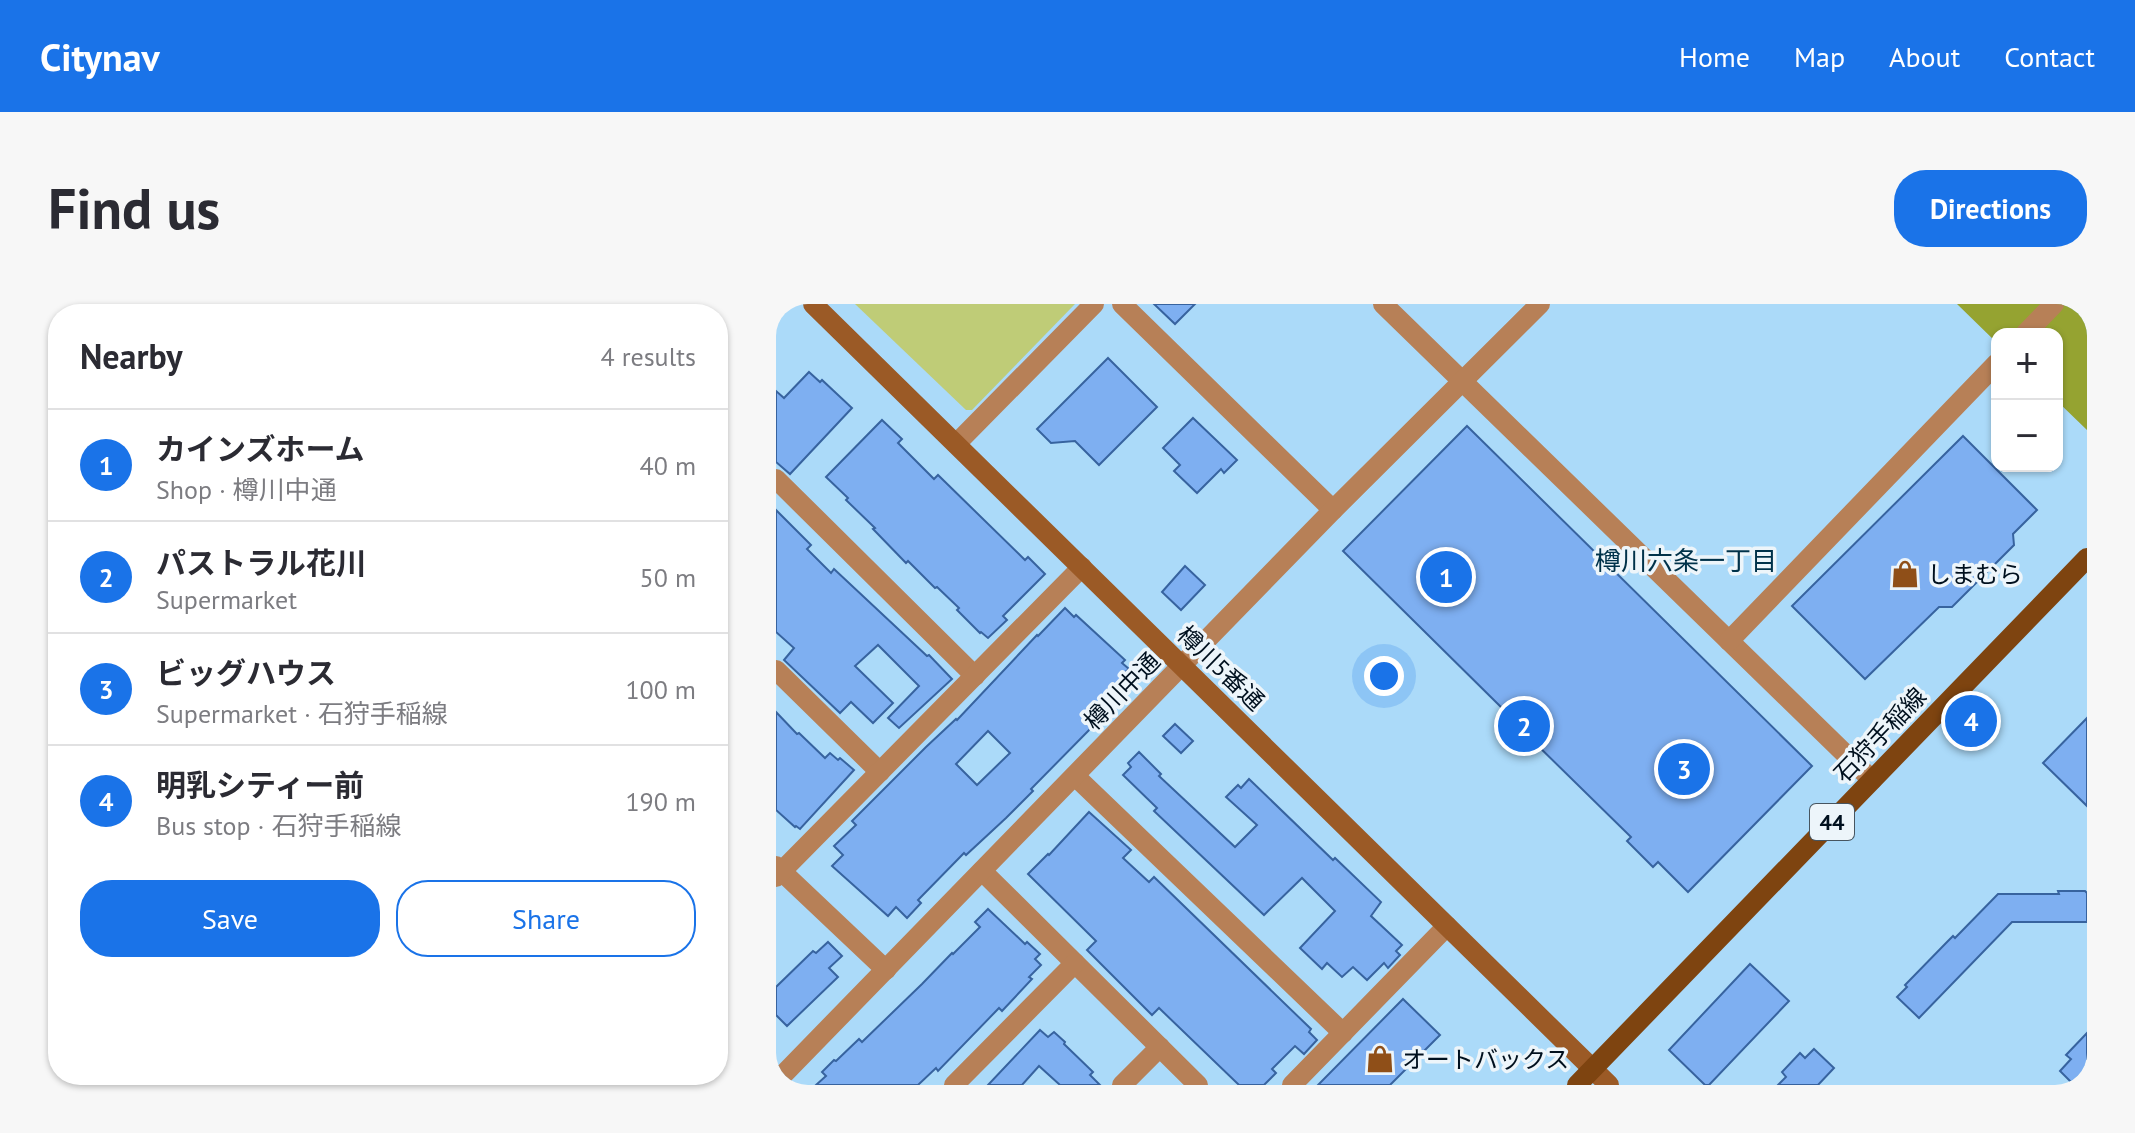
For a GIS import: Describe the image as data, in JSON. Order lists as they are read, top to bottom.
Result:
{
  "streets": {
    "main road": ["石狩手稲線", "44"],
    "street": ["樽川5番通", "樽川中通"]
  },
  "crossings": [
    ["樽川5番通", "樽川中通"],
    ["樽川5番通", "石狩手稲線"]
  ],
  "districts": ["樽川六条一丁目"],
  "places": {
    "shop": ["しまむら", "オートバックス"]
  },
  "page": {
    "header": "Citynav",
    "nav": [
      "Home",
      "Map",
      "About",
      "Contact"
    ],
    "buttons": [
      "Directions",
      ["Save", "Share"]
    ],
    "title": "Find us",
    "heading": ["Nearby", "4 results"],
    "map_buttons": ["+", "−"],
    "list": [
      {
        "mark": "1",
        "name": "カインズホーム",
        "note": "Shop · 樽川中通",
        "value": "40 m"
      },
      {
        "mark": "2",
        "name": "パストラル花川",
        "note": "Supermarket",
        "value": "50 m"
      },
      {
        "mark": "3",
        "name": "ビッグハウス",
        "note": "Supermarket · 石狩手稲線",
        "value": "100 m"
      },
      {
        "mark": "4",
        "name": "明乳シティー前",
        "note": "Bus stop · 石狩手稲線",
        "value": "190 m"
      }
    ],
    "pins": [
      "1",
      "4",
      "2",
      "3"
    ]
  }
}
